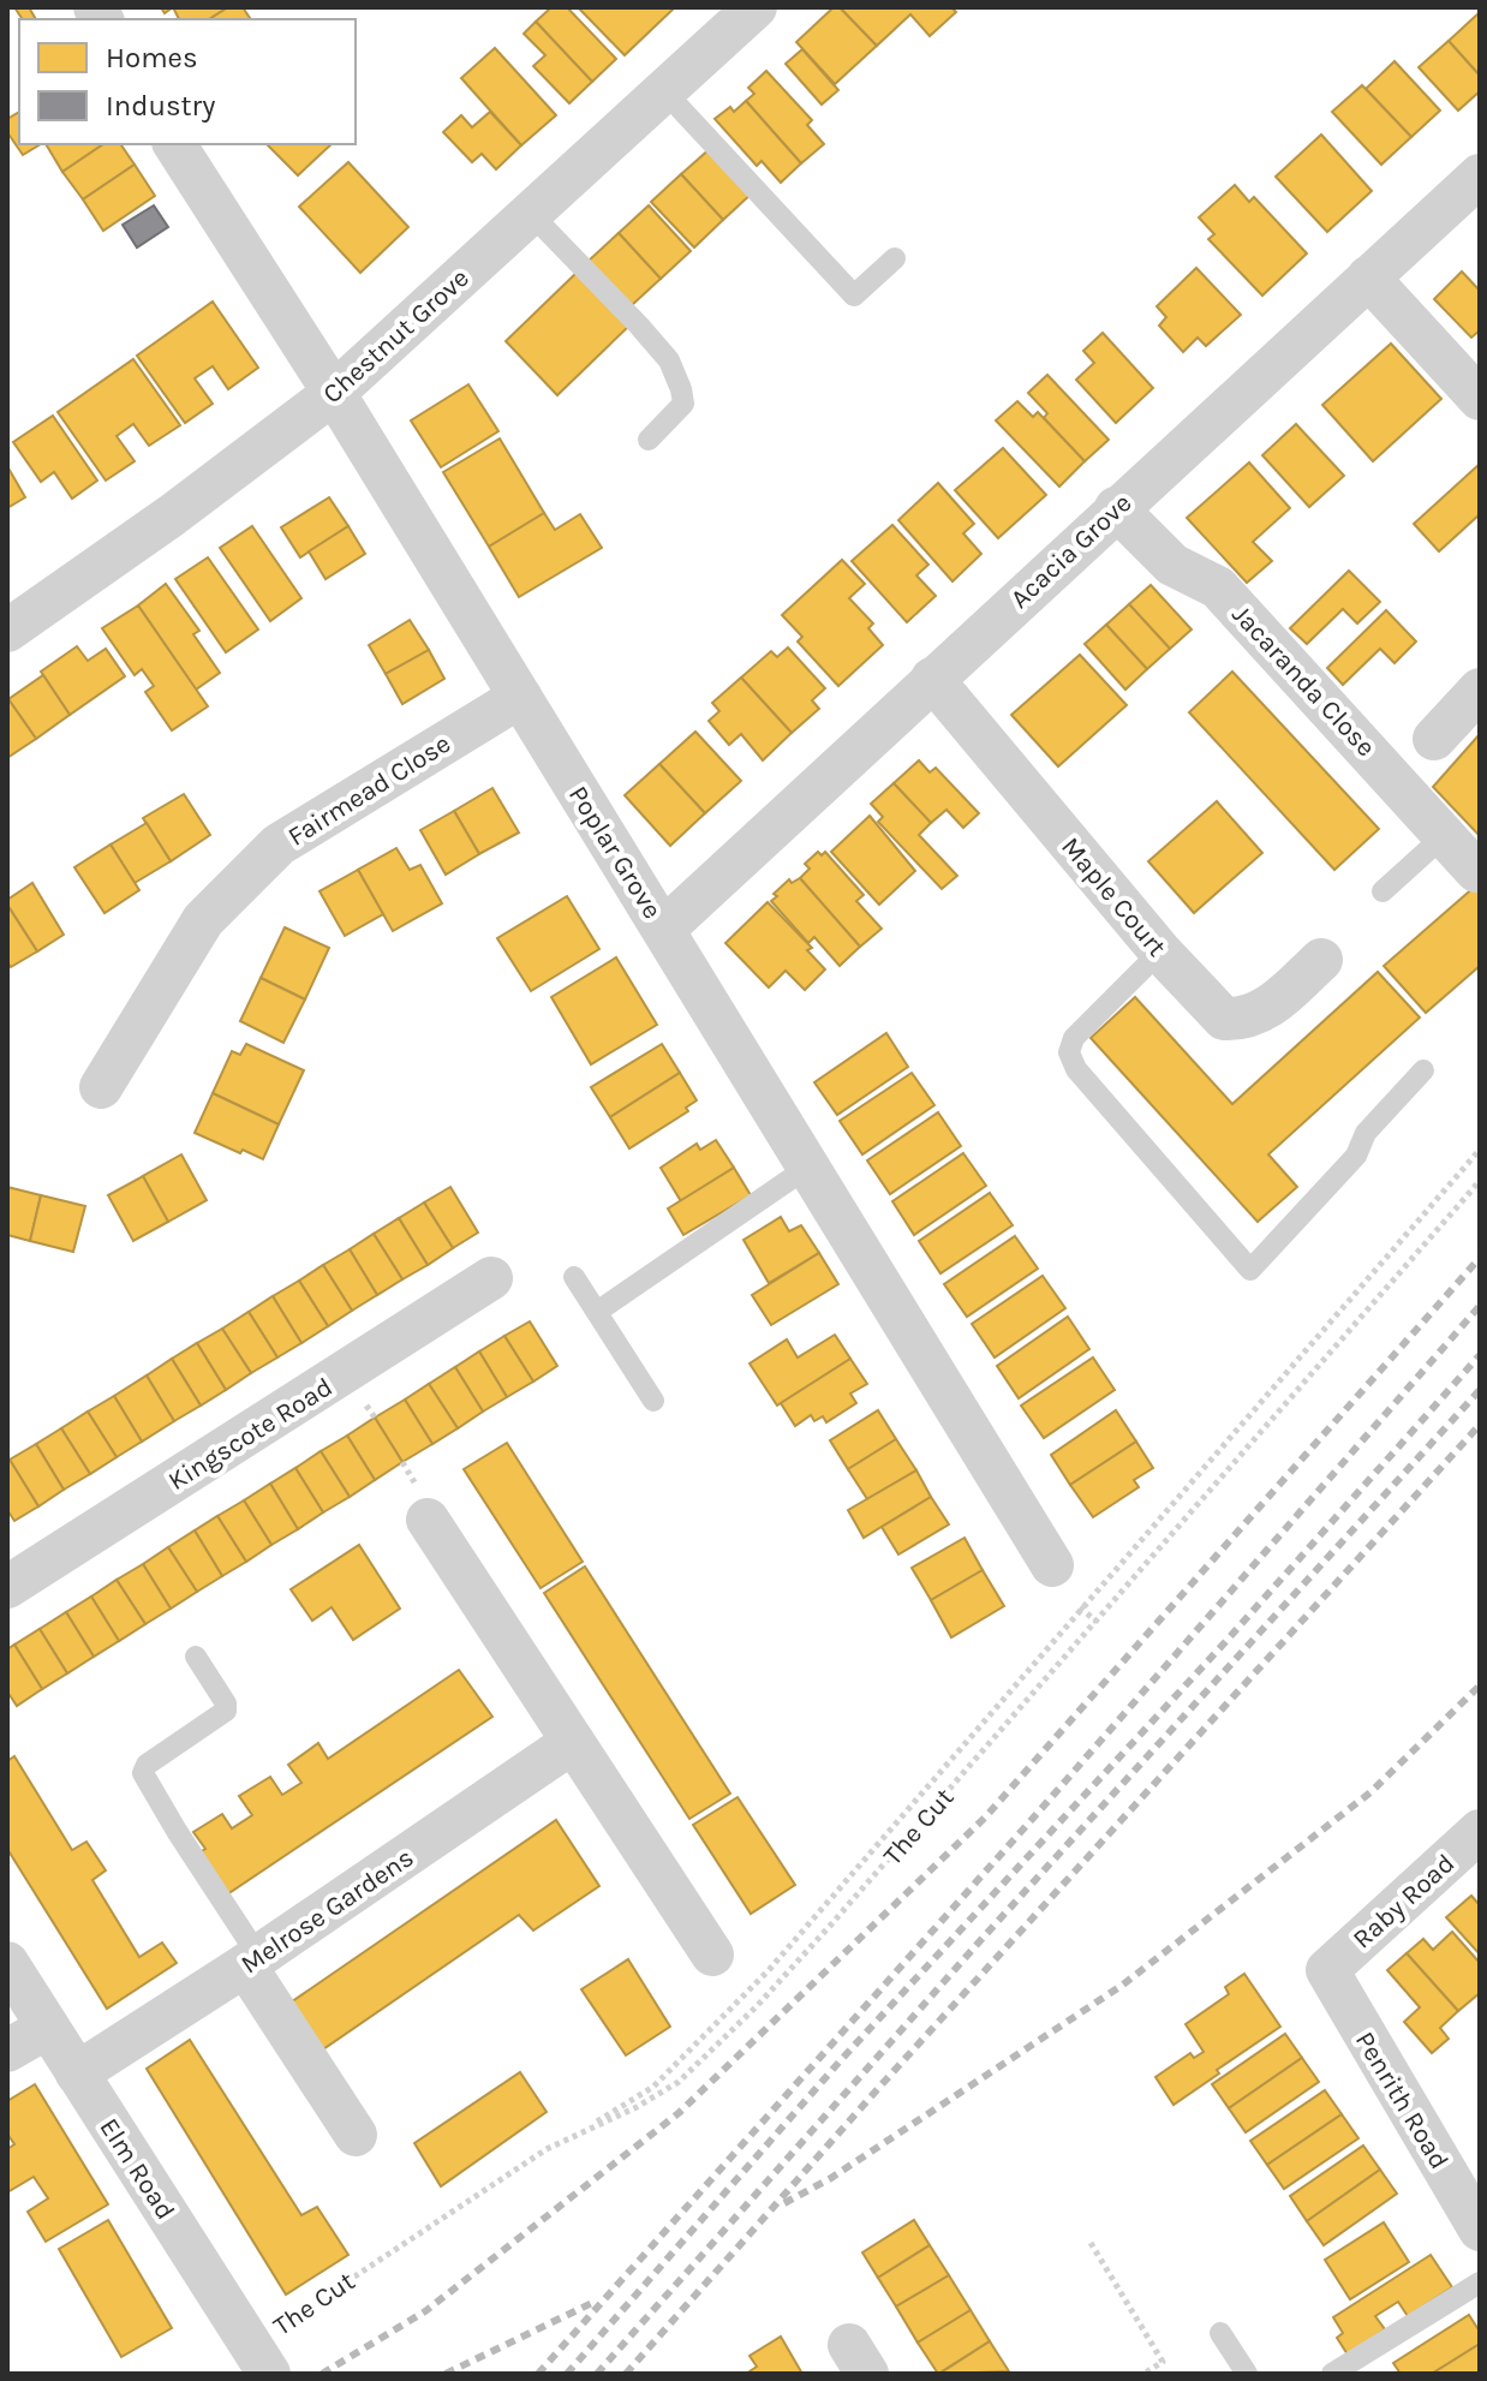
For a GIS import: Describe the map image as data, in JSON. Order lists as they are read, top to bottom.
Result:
{
  "streets": {
    "street": [
      "Chestnut Grove",
      "Acacia Grove",
      "Jacaranda Close",
      "Fairmead Close",
      "Poplar Grove",
      "Maple Court",
      "Kingscote Road",
      "Raby Road",
      "Melrose Gardens",
      "Penrith Road",
      "Elm Road"
    ],
    "path": ["The Cut"]
  },
  "crossings": [
    ["Chestnut Grove", "Poplar Grove"],
    ["Acacia Grove", "Jacaranda Close"],
    ["Acacia Grove", "Poplar Grove"],
    ["Acacia Grove", "Maple Court"],
    ["Fairmead Close", "Poplar Grove"],
    ["The Cut", "Elm Road"],
    ["Raby Road", "Penrith Road"],
    ["Melrose Gardens", "Elm Road"]
  ],
  "legend": ["Homes", "Industry"]
}
